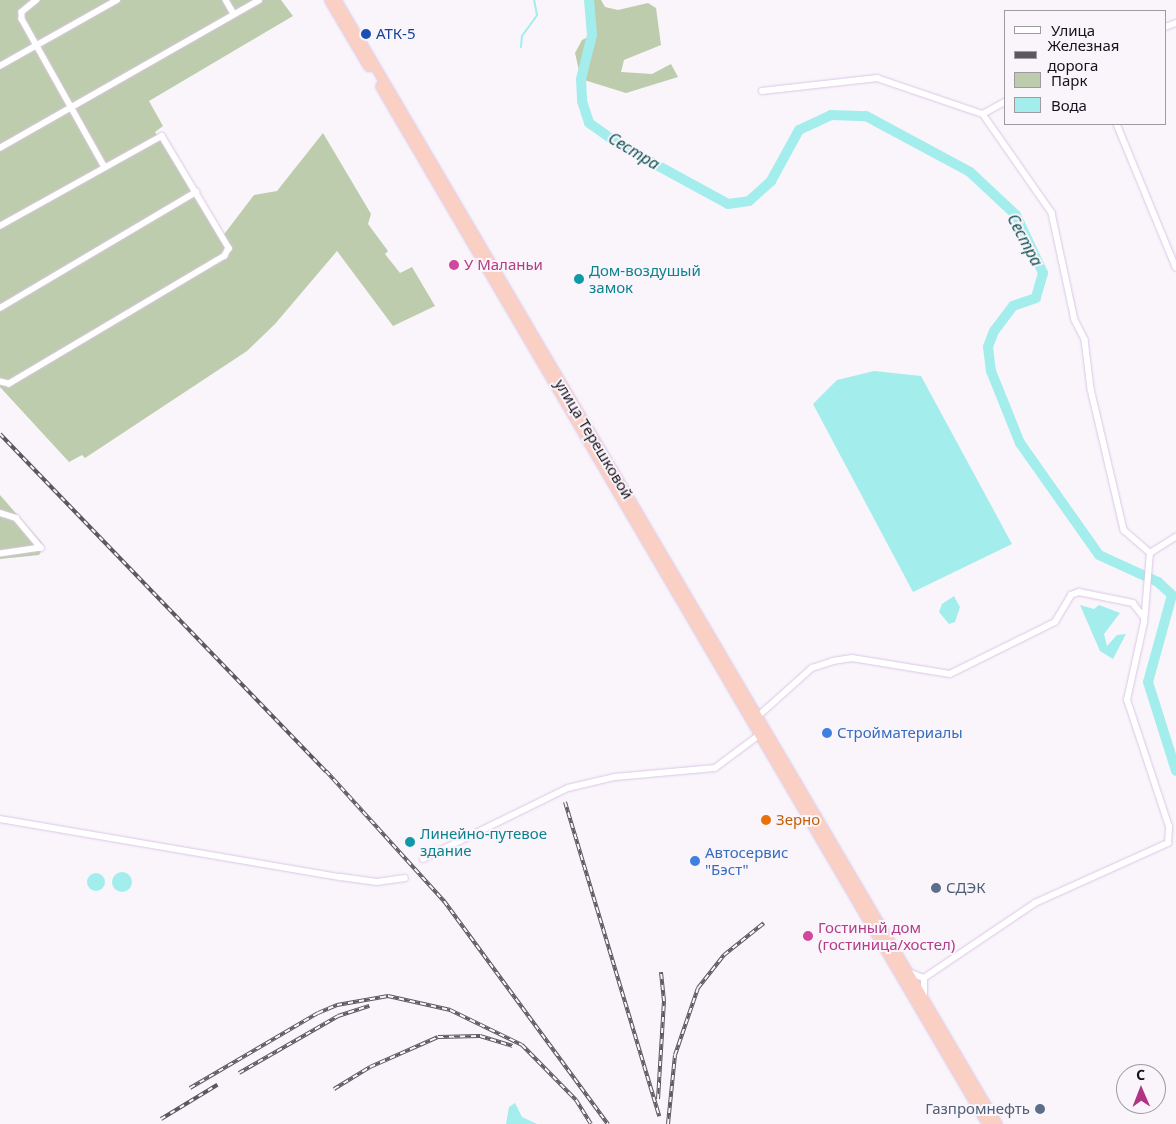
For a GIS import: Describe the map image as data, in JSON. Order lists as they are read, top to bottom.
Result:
{
  "streets": {
    "highway": ["улица Терешковой"]
  },
  "water": ["Сестра"],
  "places": [
    "АТК-5",
    "У Маланьи",
    "Дом-воздушый замок",
    "Стройматериалы",
    "Зерно",
    "Линейно-путевое здание",
    "Автосервис \"Бэст\"",
    "СДЭК",
    "Гостиный дом (гостиница/хостел)",
    "Газпромнефть"
  ],
  "legend": [
    "Улица",
    "Железная дорога",
    "Парк",
    "Вода"
  ],
  "north": "top"
}
